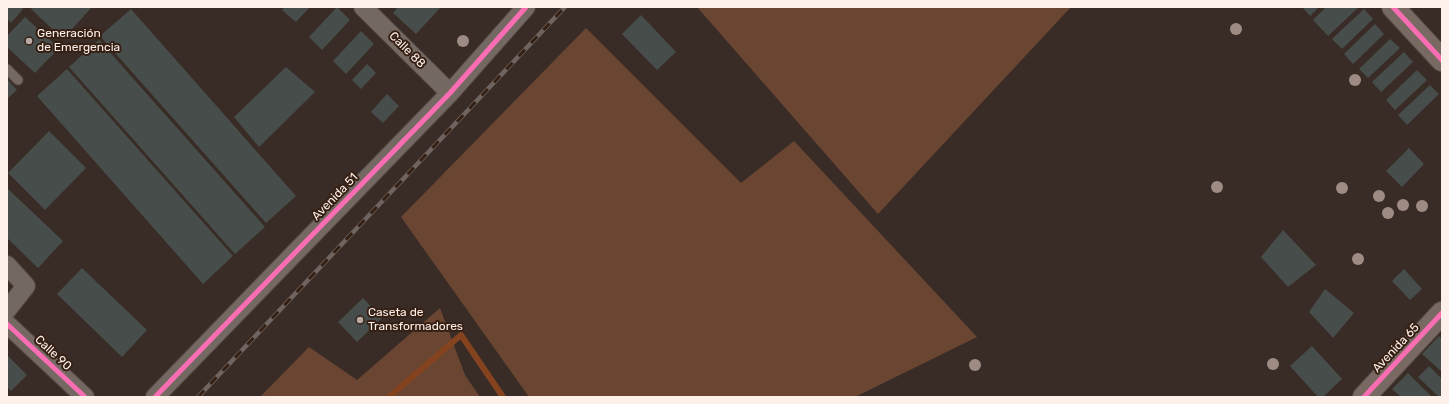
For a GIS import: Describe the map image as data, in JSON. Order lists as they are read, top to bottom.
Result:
{
  "streets": {
    "street": [
      "Calle 88",
      "Avenida 51",
      "Avenida 65",
      "Calle 90"
    ]
  },
  "crossings": [
    ["Calle 88", "Avenida 51"]
  ],
  "places": ["Generación de Emergencia", "Caseta de Transformadores"]
}
